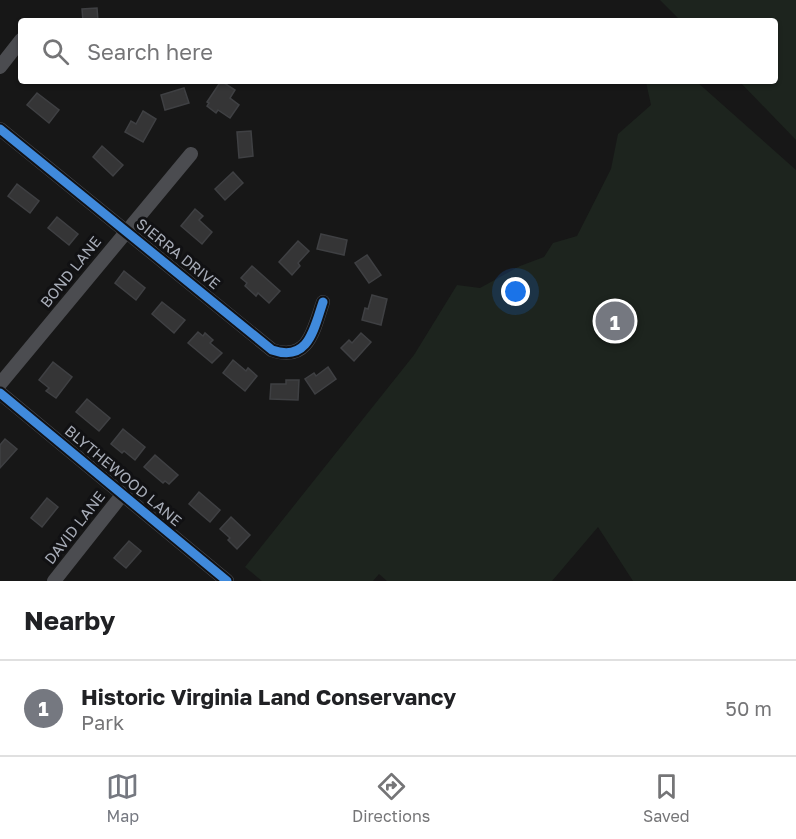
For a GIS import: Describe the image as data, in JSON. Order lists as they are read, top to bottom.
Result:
{
  "streets": {
    "street": [
      "SIERRA DRIVE",
      "BOND LANE",
      "BLYTHEWOOD LANE",
      "DAVID LANE"
    ]
  },
  "crossings": [
    ["SIERRA DRIVE", "BOND LANE"],
    ["BLYTHEWOOD LANE", "DAVID LANE"]
  ],
  "page": {
    "search": "Search here",
    "pins": "1",
    "heading": "Nearby",
    "list": [
      {
        "mark": "1",
        "name": "Historic Virginia Land Conservancy",
        "note": "Park",
        "value": "50 m"
      }
    ],
    "nav": ["Map", "Directions", "Saved"]
  }
}
